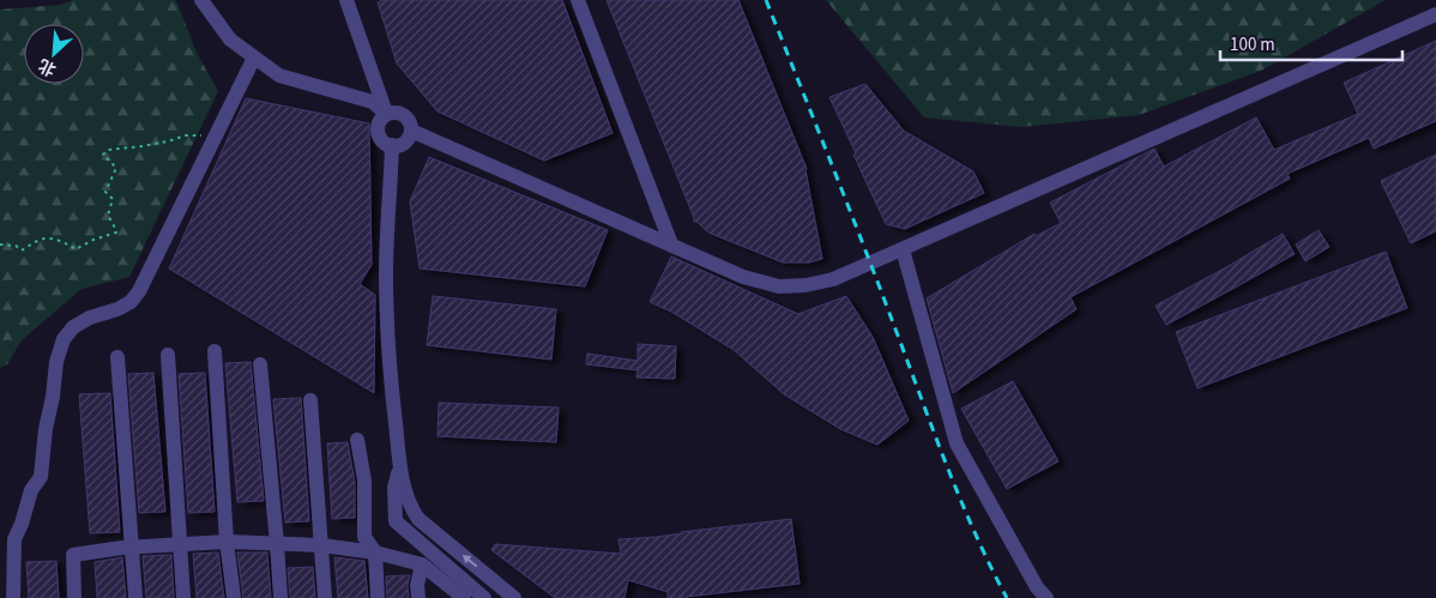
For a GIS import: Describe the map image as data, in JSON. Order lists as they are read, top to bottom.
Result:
{
  "scale_bar": "100 m",
  "north": "bottom left"
}
